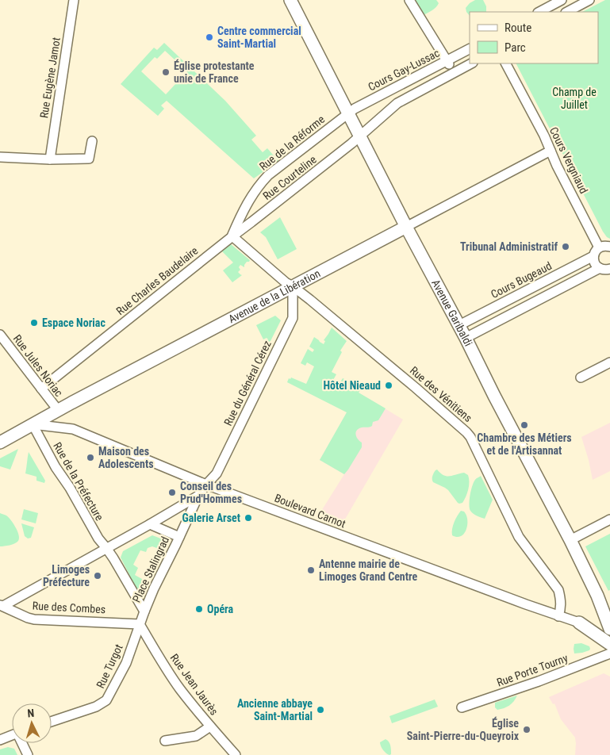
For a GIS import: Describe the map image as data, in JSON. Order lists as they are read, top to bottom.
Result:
{
  "streets": {
    "main road": ["Avenue de la Libération", "Avenue Garibaldi"],
    "street": [
      "Cours Gay-Lussac",
      "Rue Eugène Jamot",
      "Rue de la Réforme",
      "Cours Vergniaud",
      "Rue Courteline",
      "Cours Bugeaud",
      "Rue Charles Baudelaire",
      "Rue Jules Noriac",
      "Rue du Général Cérez",
      "Rue des Vénitiens",
      "Rue de la Préfecture",
      "Boulevard Carnot",
      "Place Stalingrad",
      "Rue des Combes",
      "Rue Turgot",
      "Rue Porte Tourny",
      "Rue Jean Jaurès"
    ]
  },
  "crossings": [
    ["Cours Gay-Lussac", "Rue de la Réforme"],
    ["Cours Gay-Lussac", "Avenue Garibaldi"],
    ["Rue de la Réforme", "Rue Courteline"],
    ["Rue de la Réforme", "Rue Charles Baudelaire"],
    ["Rue de la Réforme", "Avenue Garibaldi"],
    ["Rue de la Réforme", "Rue des Vénitiens"],
    ["Cours Vergniaud", "Avenue de la Libération"],
    ["Rue Courteline", "Rue Charles Baudelaire"],
    ["Rue Courteline", "Avenue Garibaldi"],
    ["Rue Courteline", "Rue des Vénitiens"],
    ["Cours Bugeaud", "Avenue Garibaldi"],
    ["Rue Charles Baudelaire", "Rue Jules Noriac"],
    ["Rue Charles Baudelaire", "Rue des Vénitiens"],
    ["Avenue de la Libération", "Avenue Garibaldi"],
    ["Avenue de la Libération", "Rue Jules Noriac"],
    ["Avenue de la Libération", "Rue du Général Cérez"],
    ["Avenue de la Libération", "Rue des Vénitiens"],
    ["Avenue de la Libération", "Rue de la Préfecture"],
    ["Avenue de la Libération", "Boulevard Carnot"],
    ["Rue du Général Cérez", "Rue des Vénitiens"],
    ["Rue du Général Cérez", "Boulevard Carnot"],
    ["Rue du Général Cérez", "Place Stalingrad"],
    ["Rue des Vénitiens", "Boulevard Carnot"],
    ["Rue de la Préfecture", "Boulevard Carnot"],
    ["Rue de la Préfecture", "Place Stalingrad"],
    ["Boulevard Carnot", "Place Stalingrad"],
    ["Place Stalingrad", "Rue des Combes"],
    ["Place Stalingrad", "Rue Turgot"],
    ["Place Stalingrad", "Rue Jean Jaurès"],
    ["Rue des Combes", "Rue Turgot"],
    ["Rue des Combes", "Rue Jean Jaurès"],
    ["Rue Turgot", "Rue Jean Jaurès"]
  ],
  "parks": ["Champ de Juillet"],
  "places": [
    "Centre commercial Saint-Martial",
    "Église protestante unie de France",
    "Tribunal Administratif",
    "Espace Noriac",
    "Hôtel Nieaud",
    "Chambre des Métiers et de l'Artisannat",
    "Maison des Adolescents",
    "Conseil des Prud'Hommes",
    "Galerie Arset",
    "Antenne mairie de Limoges Grand Centre",
    "Limoges Préfecture",
    "Opéra",
    "Ancienne abbaye Saint-Martial",
    "Église Saint-Pierre-du-Queyroix"
  ],
  "legend": ["Route", "Parc"],
  "north": "top"
}
